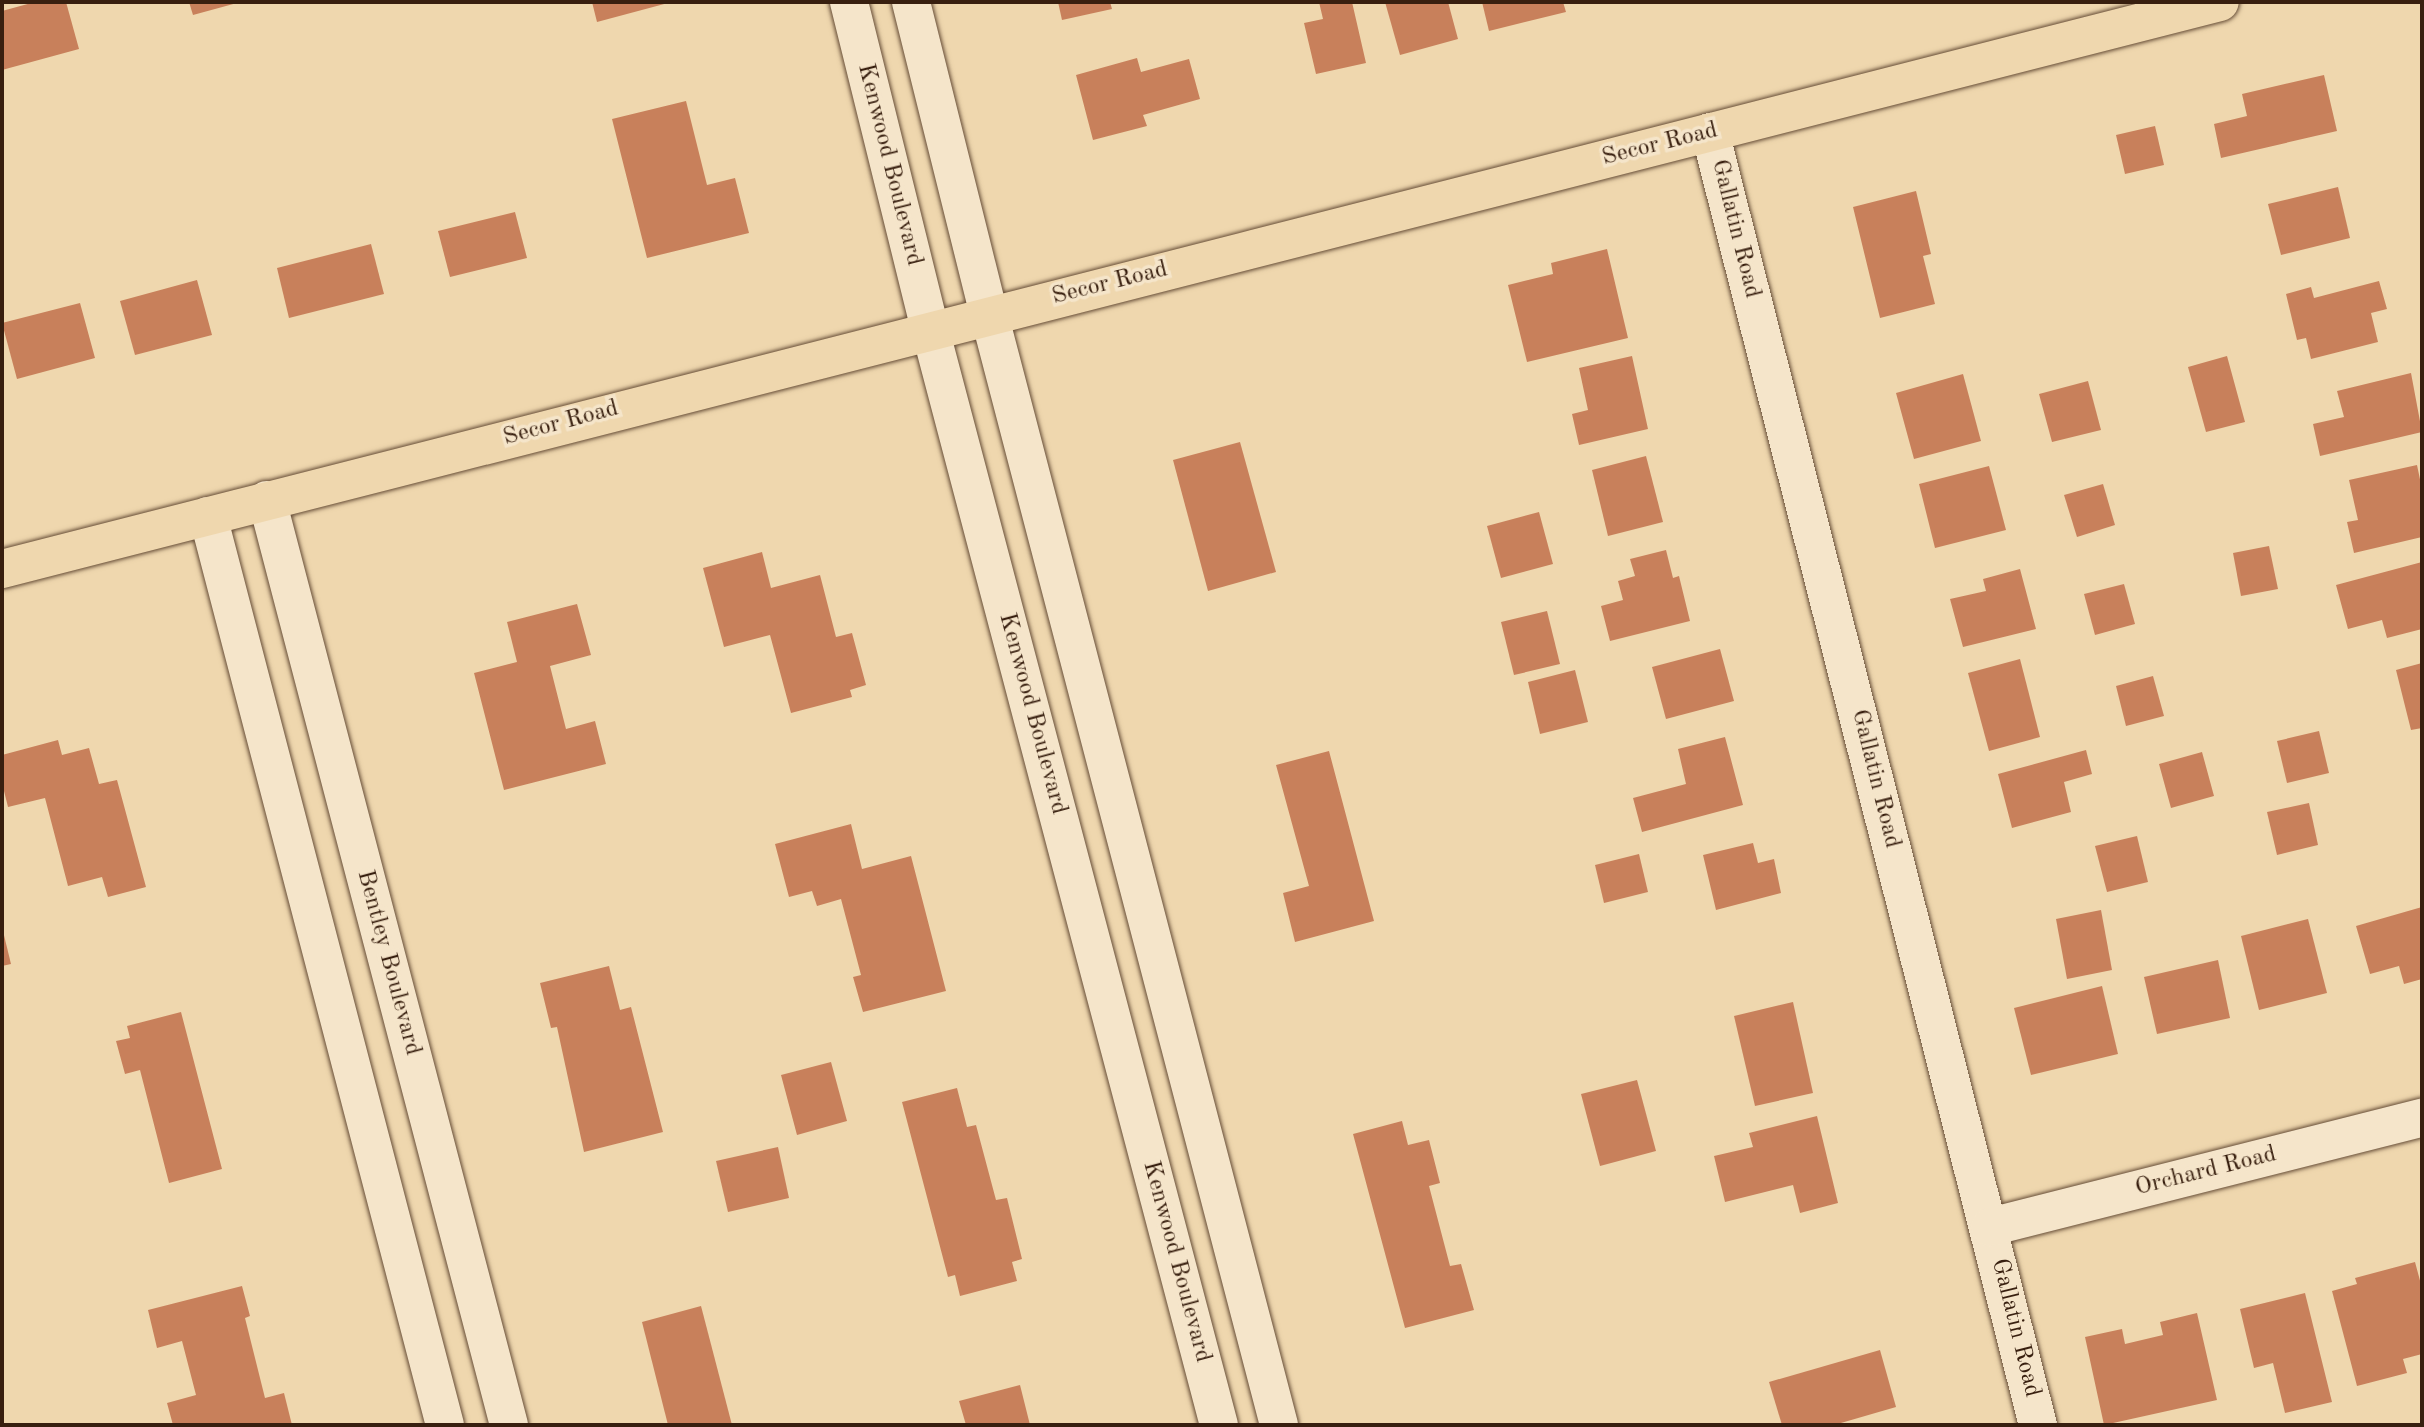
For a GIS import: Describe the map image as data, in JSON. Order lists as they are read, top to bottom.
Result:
{
  "streets": {
    "main road": ["Secor Road"],
    "street": [
      "Kenwood Boulevard",
      "Gallatin Road",
      "Bentley Boulevard",
      "Orchard Road"
    ]
  },
  "crossings": [
    ["Secor Road", "Kenwood Boulevard"],
    ["Secor Road", "Gallatin Road"],
    ["Secor Road", "Bentley Boulevard"],
    ["Gallatin Road", "Orchard Road"]
  ]
}
